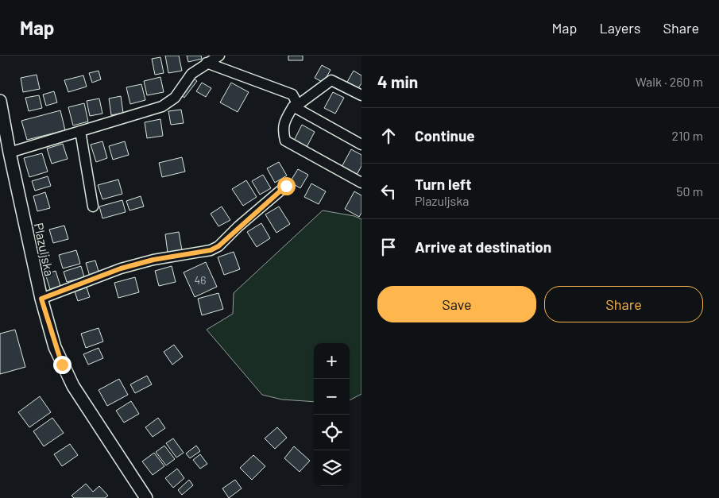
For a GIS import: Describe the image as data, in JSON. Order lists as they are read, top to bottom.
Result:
{
  "streets": {
    "main road": ["Plazuljska"]
  },
  "house_numbers": ["46"],
  "page": {
    "header": "Map",
    "nav": ["Map", "Layers", "Share"],
    "heading": ["4 min", "Walk · 260 m"],
    "list": [
      ["Continue", "210 m"],
      ["Turn left", "Plazuljska", "50 m"],
      "Arrive at destination"
    ],
    "buttons": ["Save", "Share"],
    "map_buttons": ["+", "−"]
  }
}
